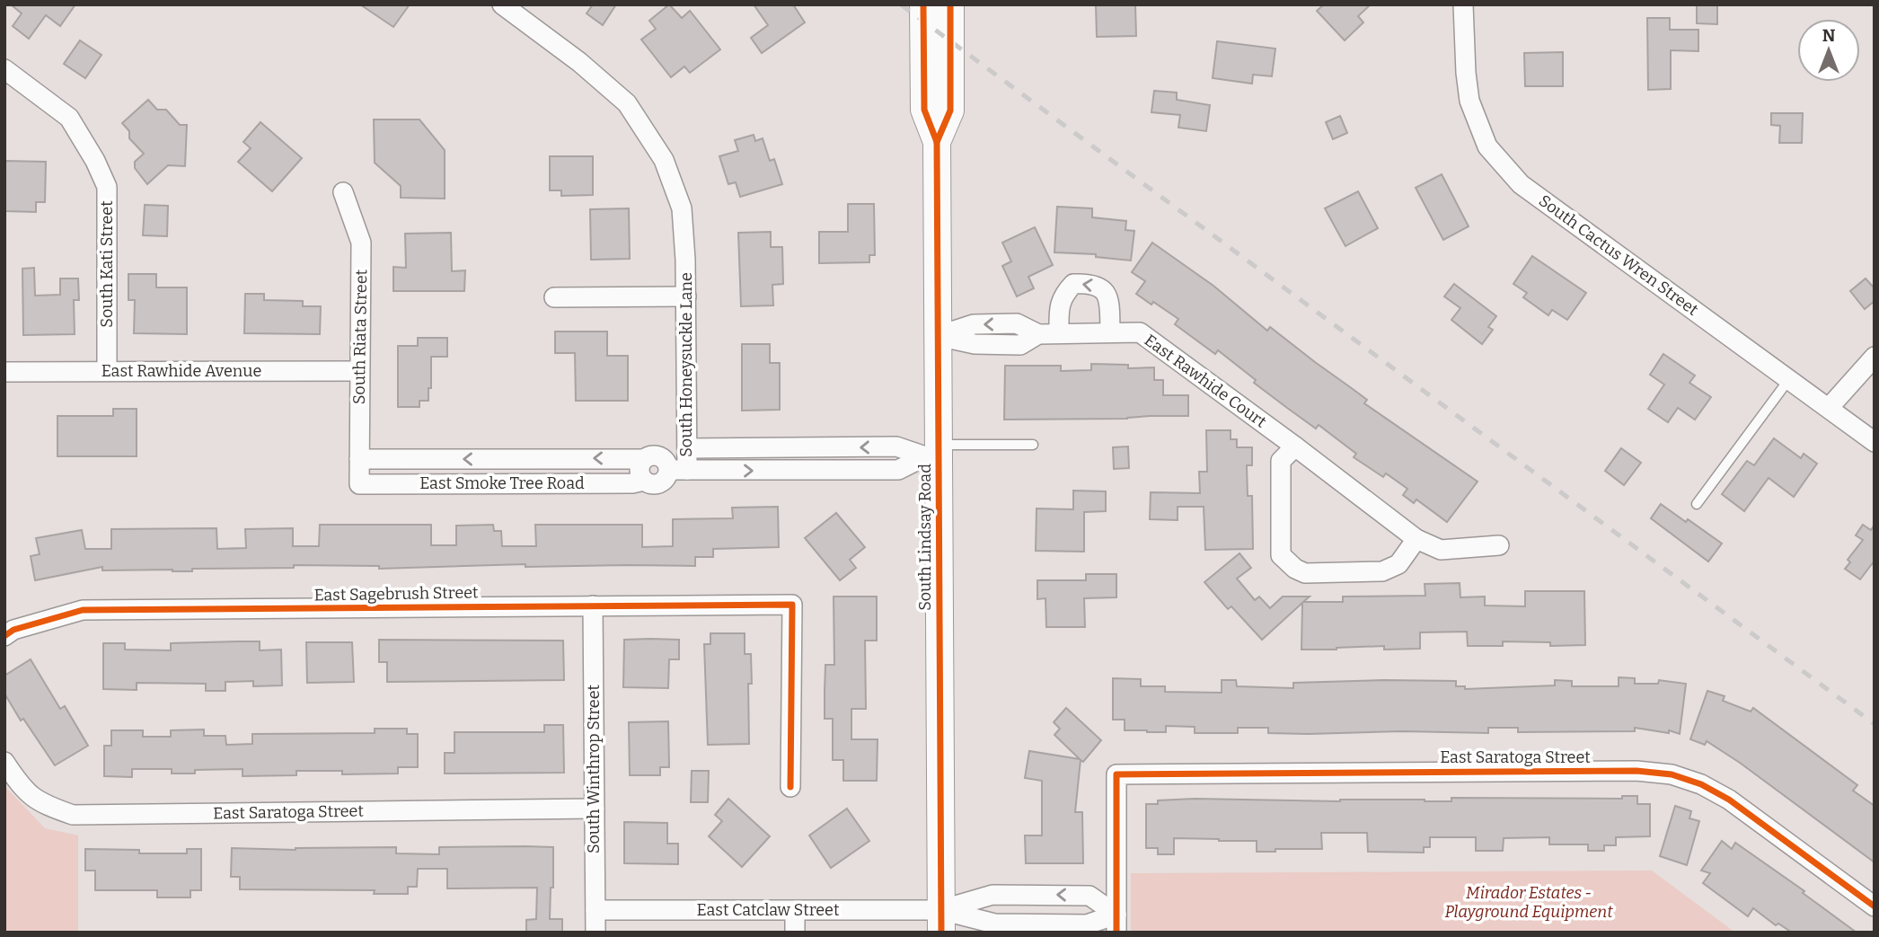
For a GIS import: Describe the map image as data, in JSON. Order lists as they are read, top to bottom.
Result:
{
  "streets": {
    "main road": ["South Lindsay Road"],
    "street": [
      "South Cactus Wren Street",
      "South Kati Street",
      "South Riata Street",
      "South Honeysuckle Lane",
      "East Rawhide Avenue",
      "East Rawhide Court",
      "East Smoke Tree Road",
      "East Sagebrush Street",
      "East Saratoga Street",
      "South Winthrop Street",
      "East Catclaw Street"
    ]
  },
  "crossings": [
    ["South Kati Street", "East Rawhide Avenue"],
    ["South Riata Street", "East Rawhide Avenue"],
    ["South Riata Street", "East Smoke Tree Road"],
    ["South Honeysuckle Lane", "East Smoke Tree Road"],
    ["East Rawhide Court", "South Lindsay Road"],
    ["South Lindsay Road", "East Catclaw Street"],
    ["East Sagebrush Street", "South Winthrop Street"],
    ["East Saratoga Street", "South Winthrop Street"],
    ["East Saratoga Street", "East Catclaw Street"],
    ["South Winthrop Street", "East Catclaw Street"]
  ],
  "parks": ["Mirador Estates - Playground Equipment"],
  "north": "top"
}
